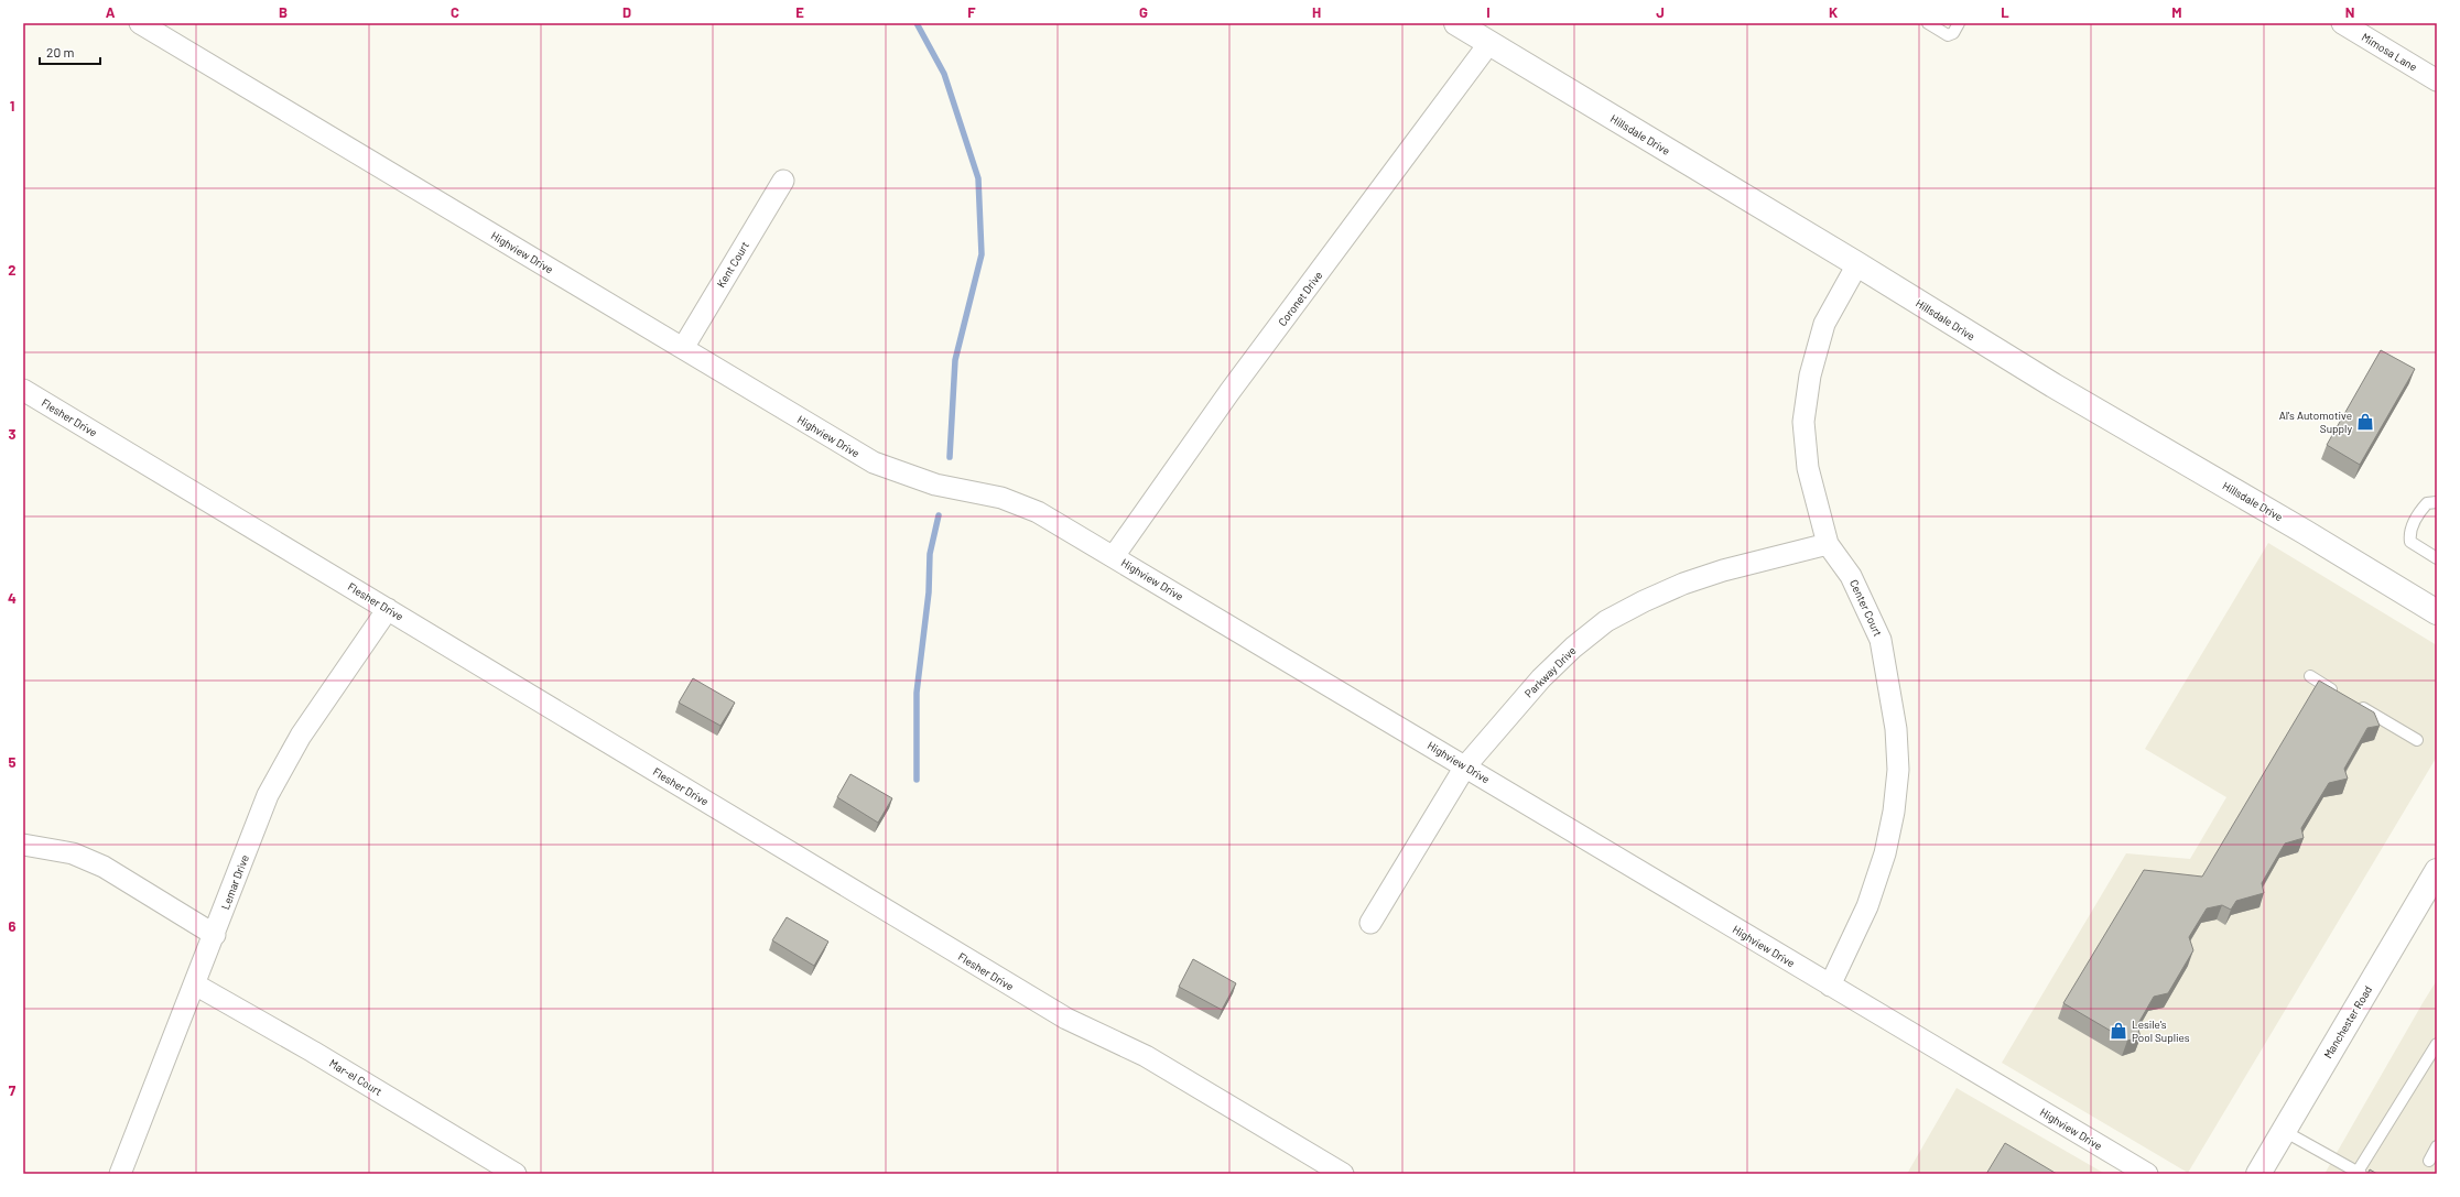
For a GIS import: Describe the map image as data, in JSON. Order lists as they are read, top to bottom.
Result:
{
  "streets": {
    "main road": ["Hillsdale Drive", "Manchester Road"],
    "street": [
      "Mimosa Lane",
      "Highview Drive",
      "Kent Court",
      "Coronet Drive",
      "Flesher Drive",
      "Center Court",
      "Parkway Drive",
      "Lemar Drive",
      "Mar-el Court"
    ]
  },
  "crossings": [
    ["Hillsdale Drive", "Coronet Drive"],
    ["Hillsdale Drive", "Center Court"],
    ["Highview Drive", "Kent Court"],
    ["Highview Drive", "Coronet Drive"],
    ["Highview Drive", "Center Court"],
    ["Highview Drive", "Parkway Drive"],
    ["Flesher Drive", "Lemar Drive"],
    ["Center Court", "Parkway Drive"],
    ["Lemar Drive", "Mar-el Court"]
  ],
  "places": {
    "shop": ["Al's Automotive Supply", "Lesile's Pool Suplies"]
  },
  "scale_bar": "20 m",
  "grid": {
    "columns": [
      "A",
      "B",
      "C",
      "D",
      "E",
      "F",
      "G",
      "H",
      "I",
      "J",
      "K",
      "L",
      "M",
      "N"
    ],
    "rows": [
      "1",
      "2",
      "3",
      "4",
      "5",
      "6",
      "7"
    ]
  }
}
